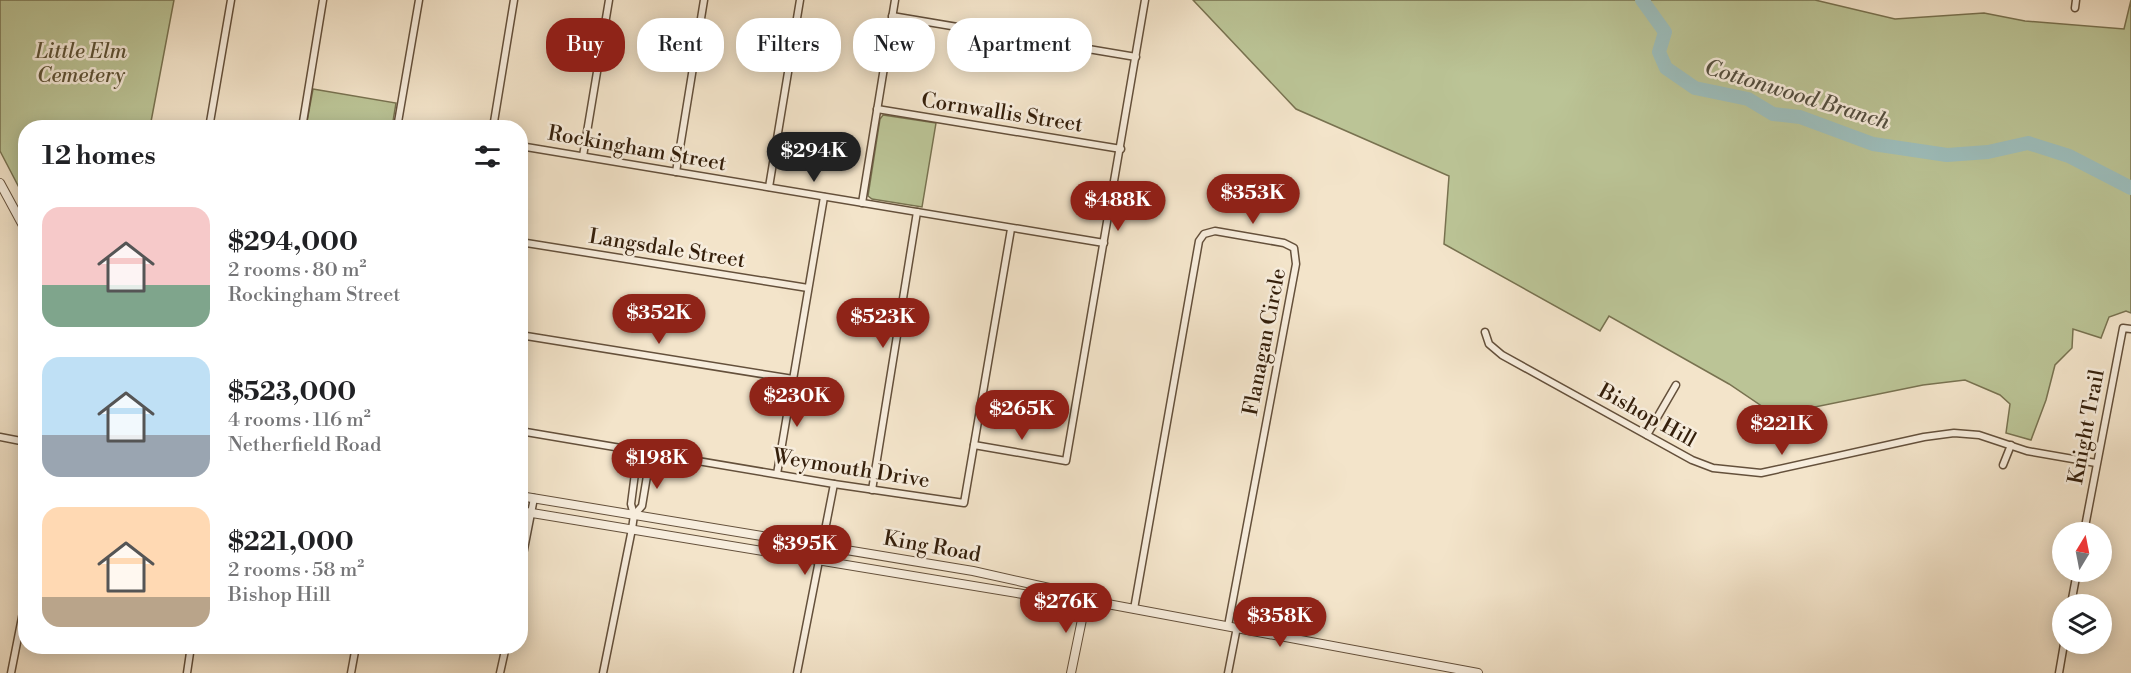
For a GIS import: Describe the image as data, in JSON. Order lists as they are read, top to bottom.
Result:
{
  "streets": {
    "street": [
      "Cornwallis Street",
      "Rockingham Street",
      "Langsdale Street",
      "Flanagan Circle",
      "Bishop Hill",
      "Knight Trail",
      "Weymouth Drive",
      "King Road"
    ]
  },
  "crossings": [
    ["Flanagan Circle", "King Road"],
    ["Bishop Hill", "Knight Trail"]
  ],
  "water": ["Cottonwood Branch"],
  "parks": ["Little Elm Cemetery"],
  "north": "top",
  "page": {
    "chip": [
      "Buy",
      "Rent",
      "Filters",
      "New",
      "Apartment"
    ],
    "heading": "12 homes",
    "price": [
      "$294K",
      "$353K",
      "$488K",
      "$352K",
      "$523K",
      "$230K",
      "$265K",
      "$221K",
      "$198K",
      "$395K",
      "$276K",
      "$358K"
    ],
    "list": [
      {
        "name": "$294,000",
        "note": "2 rooms · 80 m² · Rockingham Street"
      },
      {
        "name": "$523,000",
        "note": "4 rooms · 116 m² · Netherfield Road"
      },
      {
        "name": "$221,000",
        "note": "2 rooms · 58 m² · Bishop Hill"
      }
    ]
  }
}
